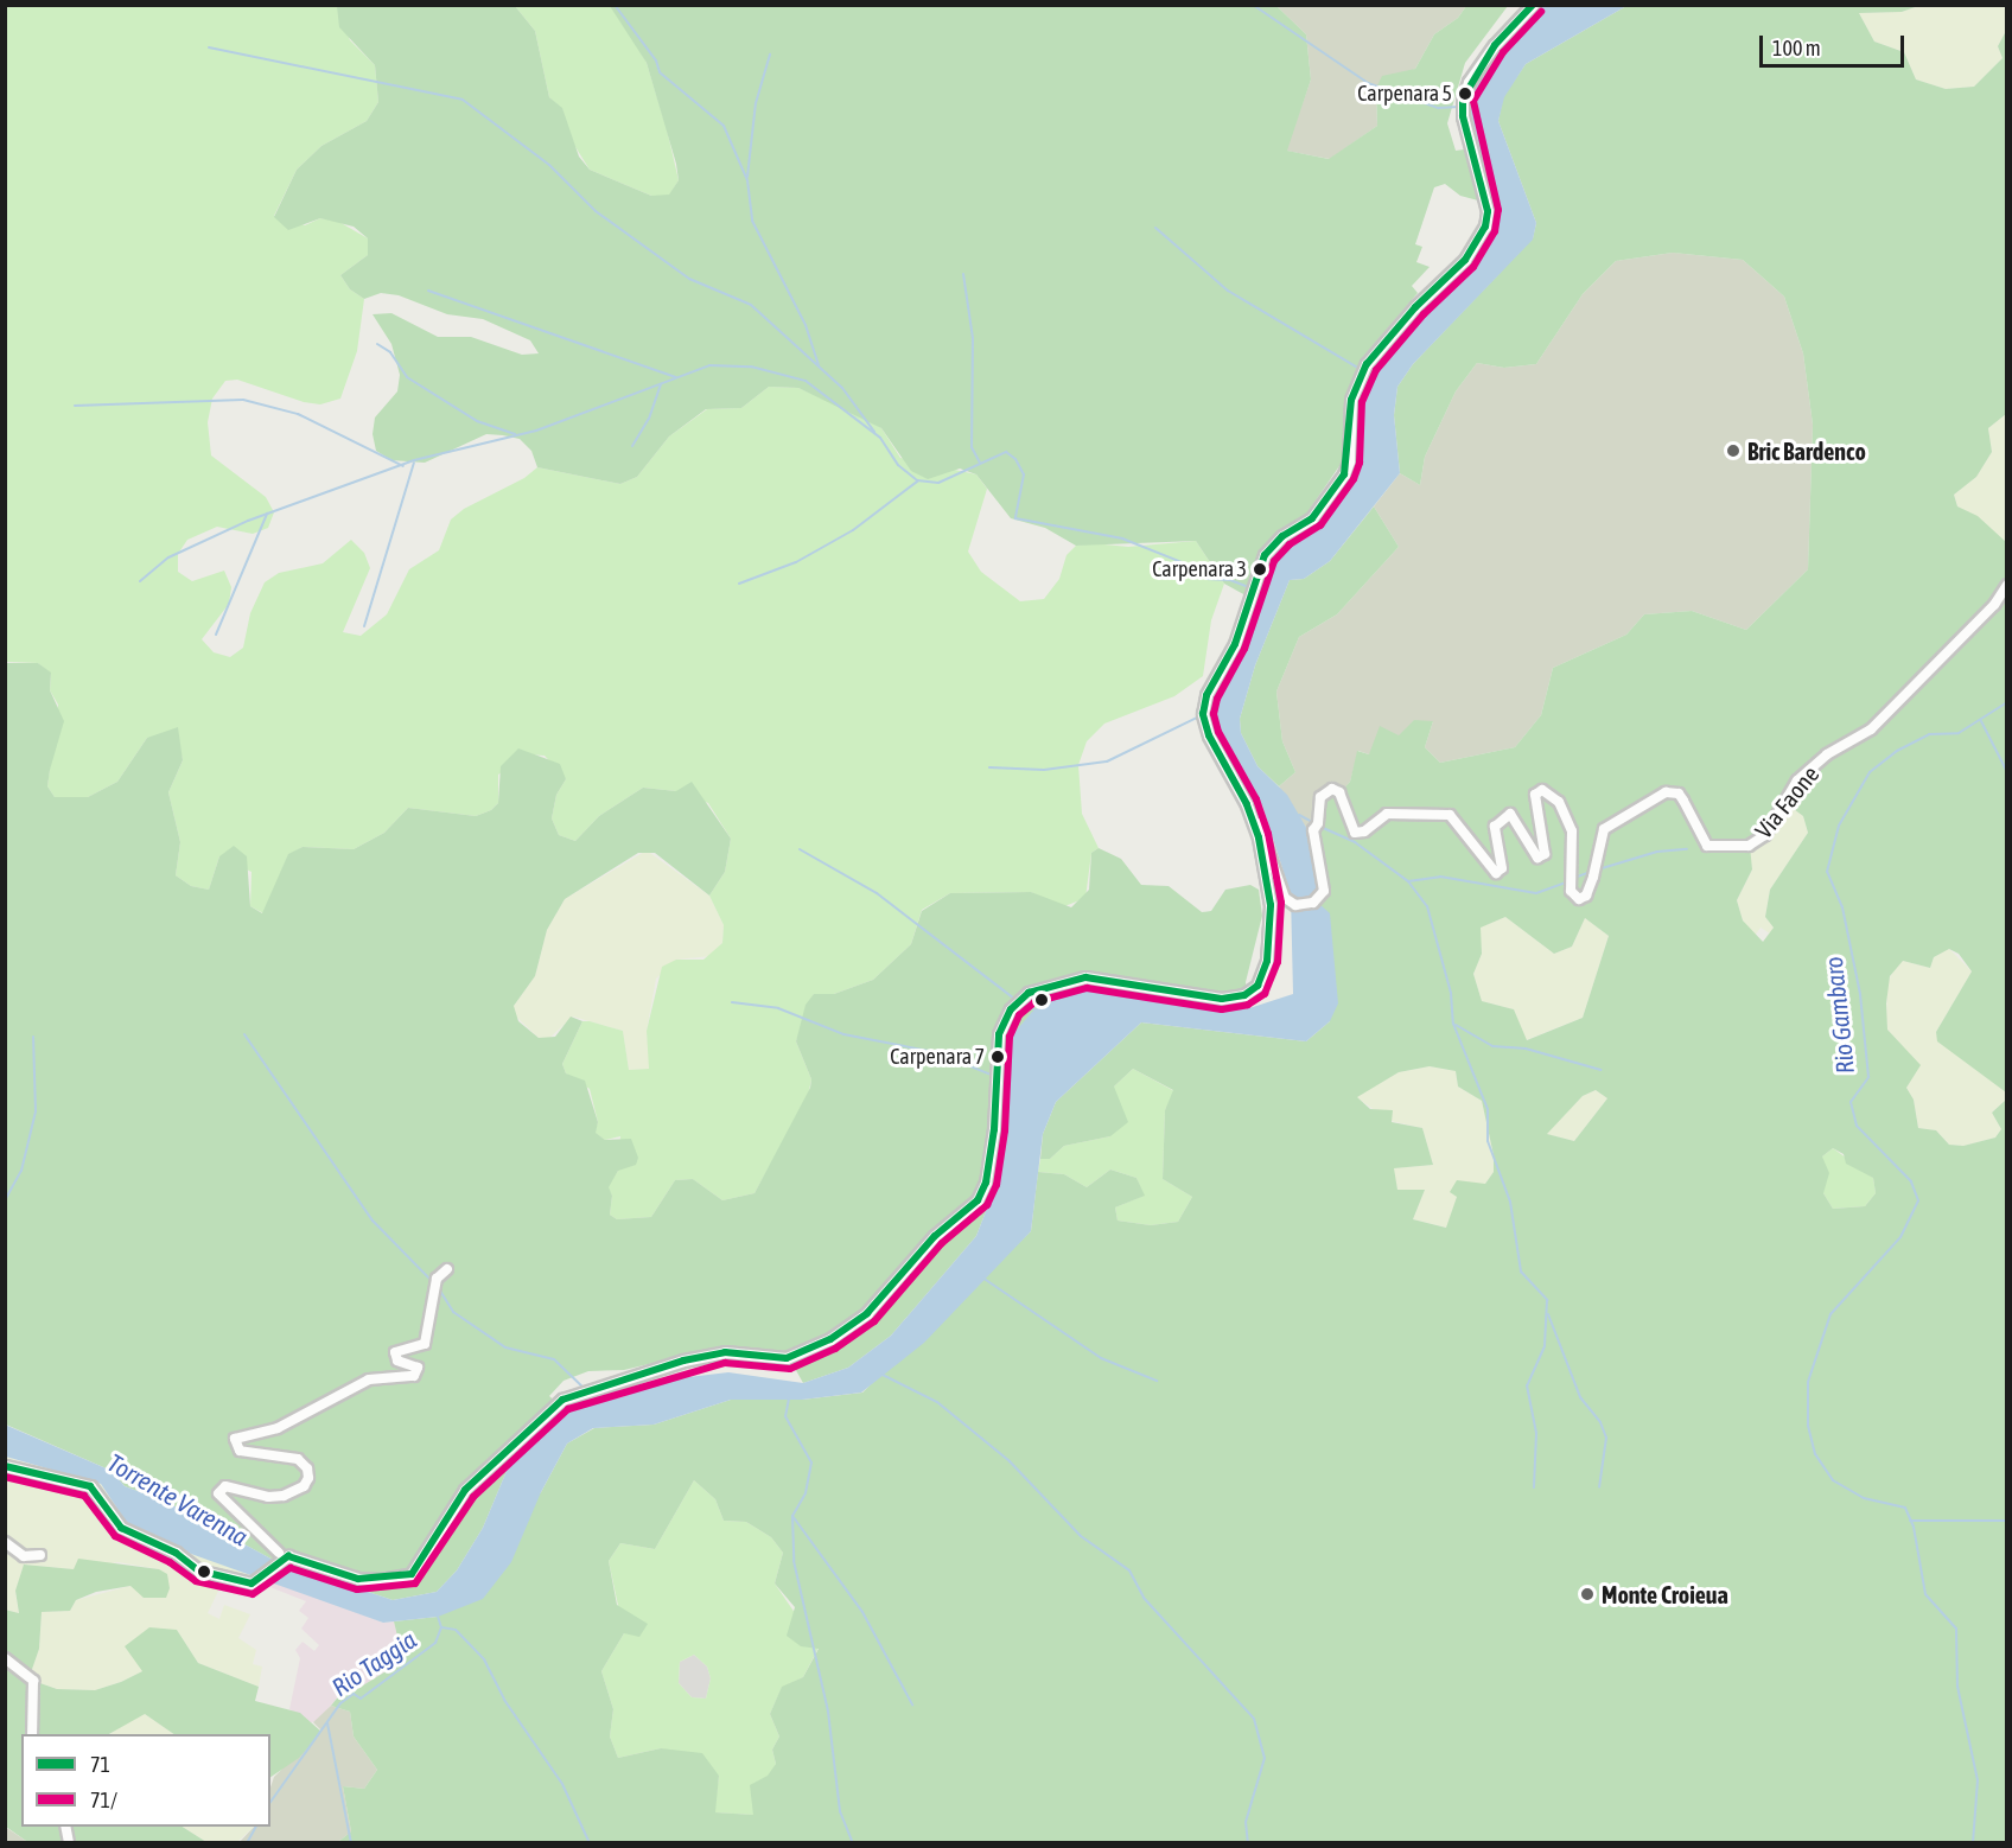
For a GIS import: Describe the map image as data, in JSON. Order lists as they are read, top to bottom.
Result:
{
  "streets": {
    "street": ["Via Faone"]
  },
  "water": ["Rio Gambaro", "Torrente Varenna", "Rio Taggia"],
  "places": [
    "Carpenara 5",
    "Bric Bardenco",
    "Carpenara 3",
    "Carpenara 7",
    "Monte Croieua"
  ],
  "lines": ["transit line 71", "transit line 71/"],
  "legend": ["71", "71/"],
  "scale_bar": "100 m"
}
